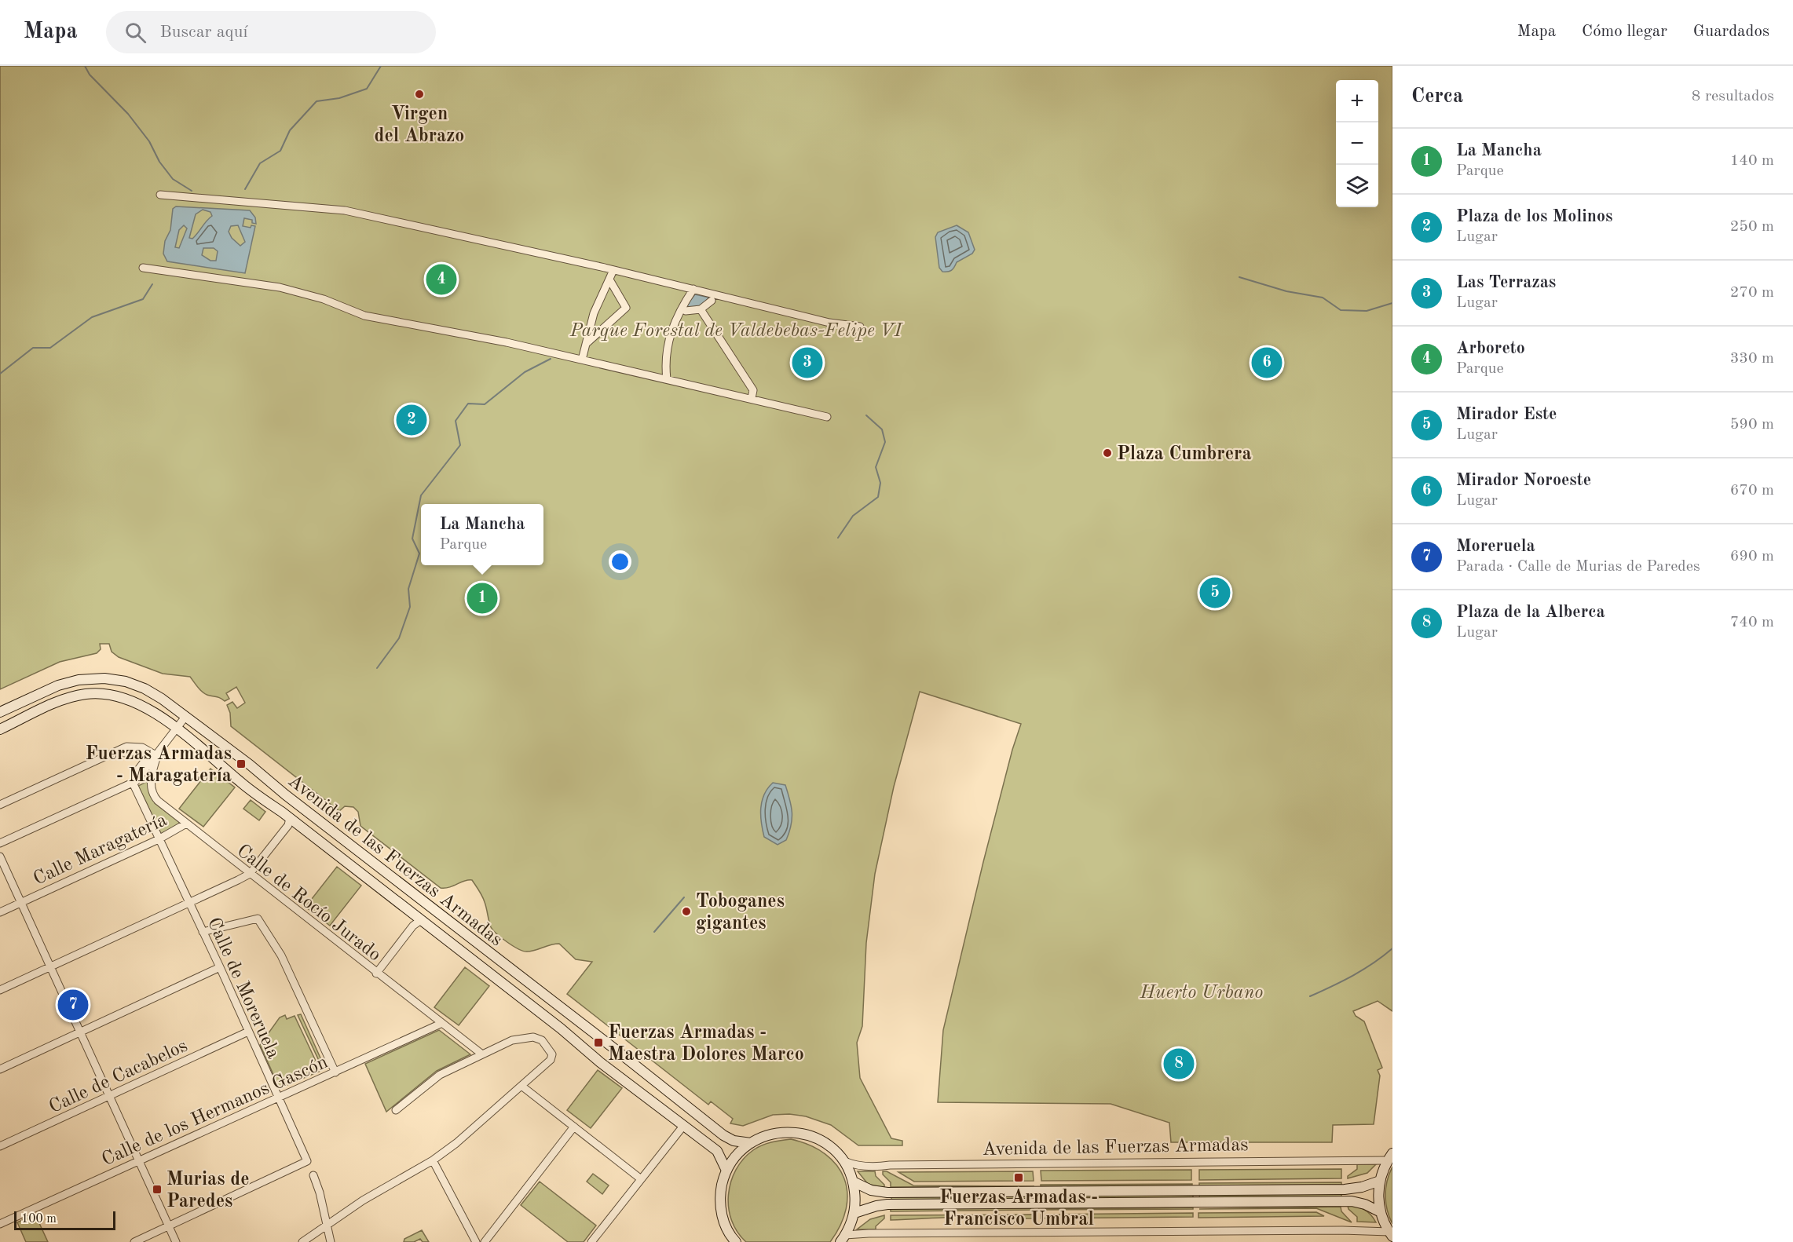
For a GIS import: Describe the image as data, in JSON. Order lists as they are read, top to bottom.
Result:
{
  "streets": {
    "street": [
      "Calle Maragatería",
      "Avenida de las Fuerzas Armadas",
      "Calle de Rocío Jurado",
      "Calle de Moreruela",
      "Calle de Cacabelos",
      "Calle de los Hermanos Gascón"
    ]
  },
  "crossings": [
    ["Calle Maragatería", "Calle de Rocío Jurado"],
    ["Calle Maragatería", "Calle de Moreruela"],
    ["Calle de Rocío Jurado", "Calle de los Hermanos Gascón"],
    ["Calle de Moreruela", "Calle de Cacabelos"],
    ["Calle de Moreruela", "Calle de los Hermanos Gascón"]
  ],
  "parks": ["Parque Forestal de Valdebebas-Felipe VI", "Huerto Urbano"],
  "places": {
    "other": ["Virgen del Abrazo", "Plaza Cumbrera", "Toboganes gigantes"],
    "transit": [
      "Fuerzas Armadas - Maragatería",
      "Fuerzas Armadas - Maestra Dolores Marco",
      "Fuerzas Armadas - Francisco Umbral",
      "Murias de Paredes"
    ]
  },
  "scale_bar": "100 m",
  "page": {
    "header": "Mapa",
    "search": "Buscar aquí",
    "nav": ["Mapa", "Cómo llegar", "Guardados"],
    "heading": ["Cerca", "8 resultados"],
    "map_buttons": ["+", "−"],
    "list": [
      {
        "mark": "1",
        "name": "La Mancha",
        "note": "Parque",
        "value": "140 m"
      },
      {
        "mark": "2",
        "name": "Plaza de los Molinos",
        "note": "Lugar",
        "value": "250 m"
      },
      {
        "mark": "3",
        "name": "Las Terrazas",
        "note": "Lugar",
        "value": "270 m"
      },
      {
        "mark": "4",
        "name": "Arboreto",
        "note": "Parque",
        "value": "330 m"
      },
      {
        "mark": "5",
        "name": "Mirador Este",
        "note": "Lugar",
        "value": "590 m"
      },
      {
        "mark": "6",
        "name": "Mirador Noroeste",
        "note": "Lugar",
        "value": "670 m"
      },
      {
        "mark": "7",
        "name": "Moreruela",
        "note": "Parada · Calle de Murias de Paredes",
        "value": "690 m"
      },
      {
        "mark": "8",
        "name": "Plaza de la Alberca",
        "note": "Lugar",
        "value": "740 m"
      }
    ],
    "pins": [
      "4",
      "3",
      "6",
      "2",
      "5",
      "1",
      "7",
      "8"
    ],
    "popup": ["La Mancha", "Parque"],
    "scale": "100 m"
  }
}
